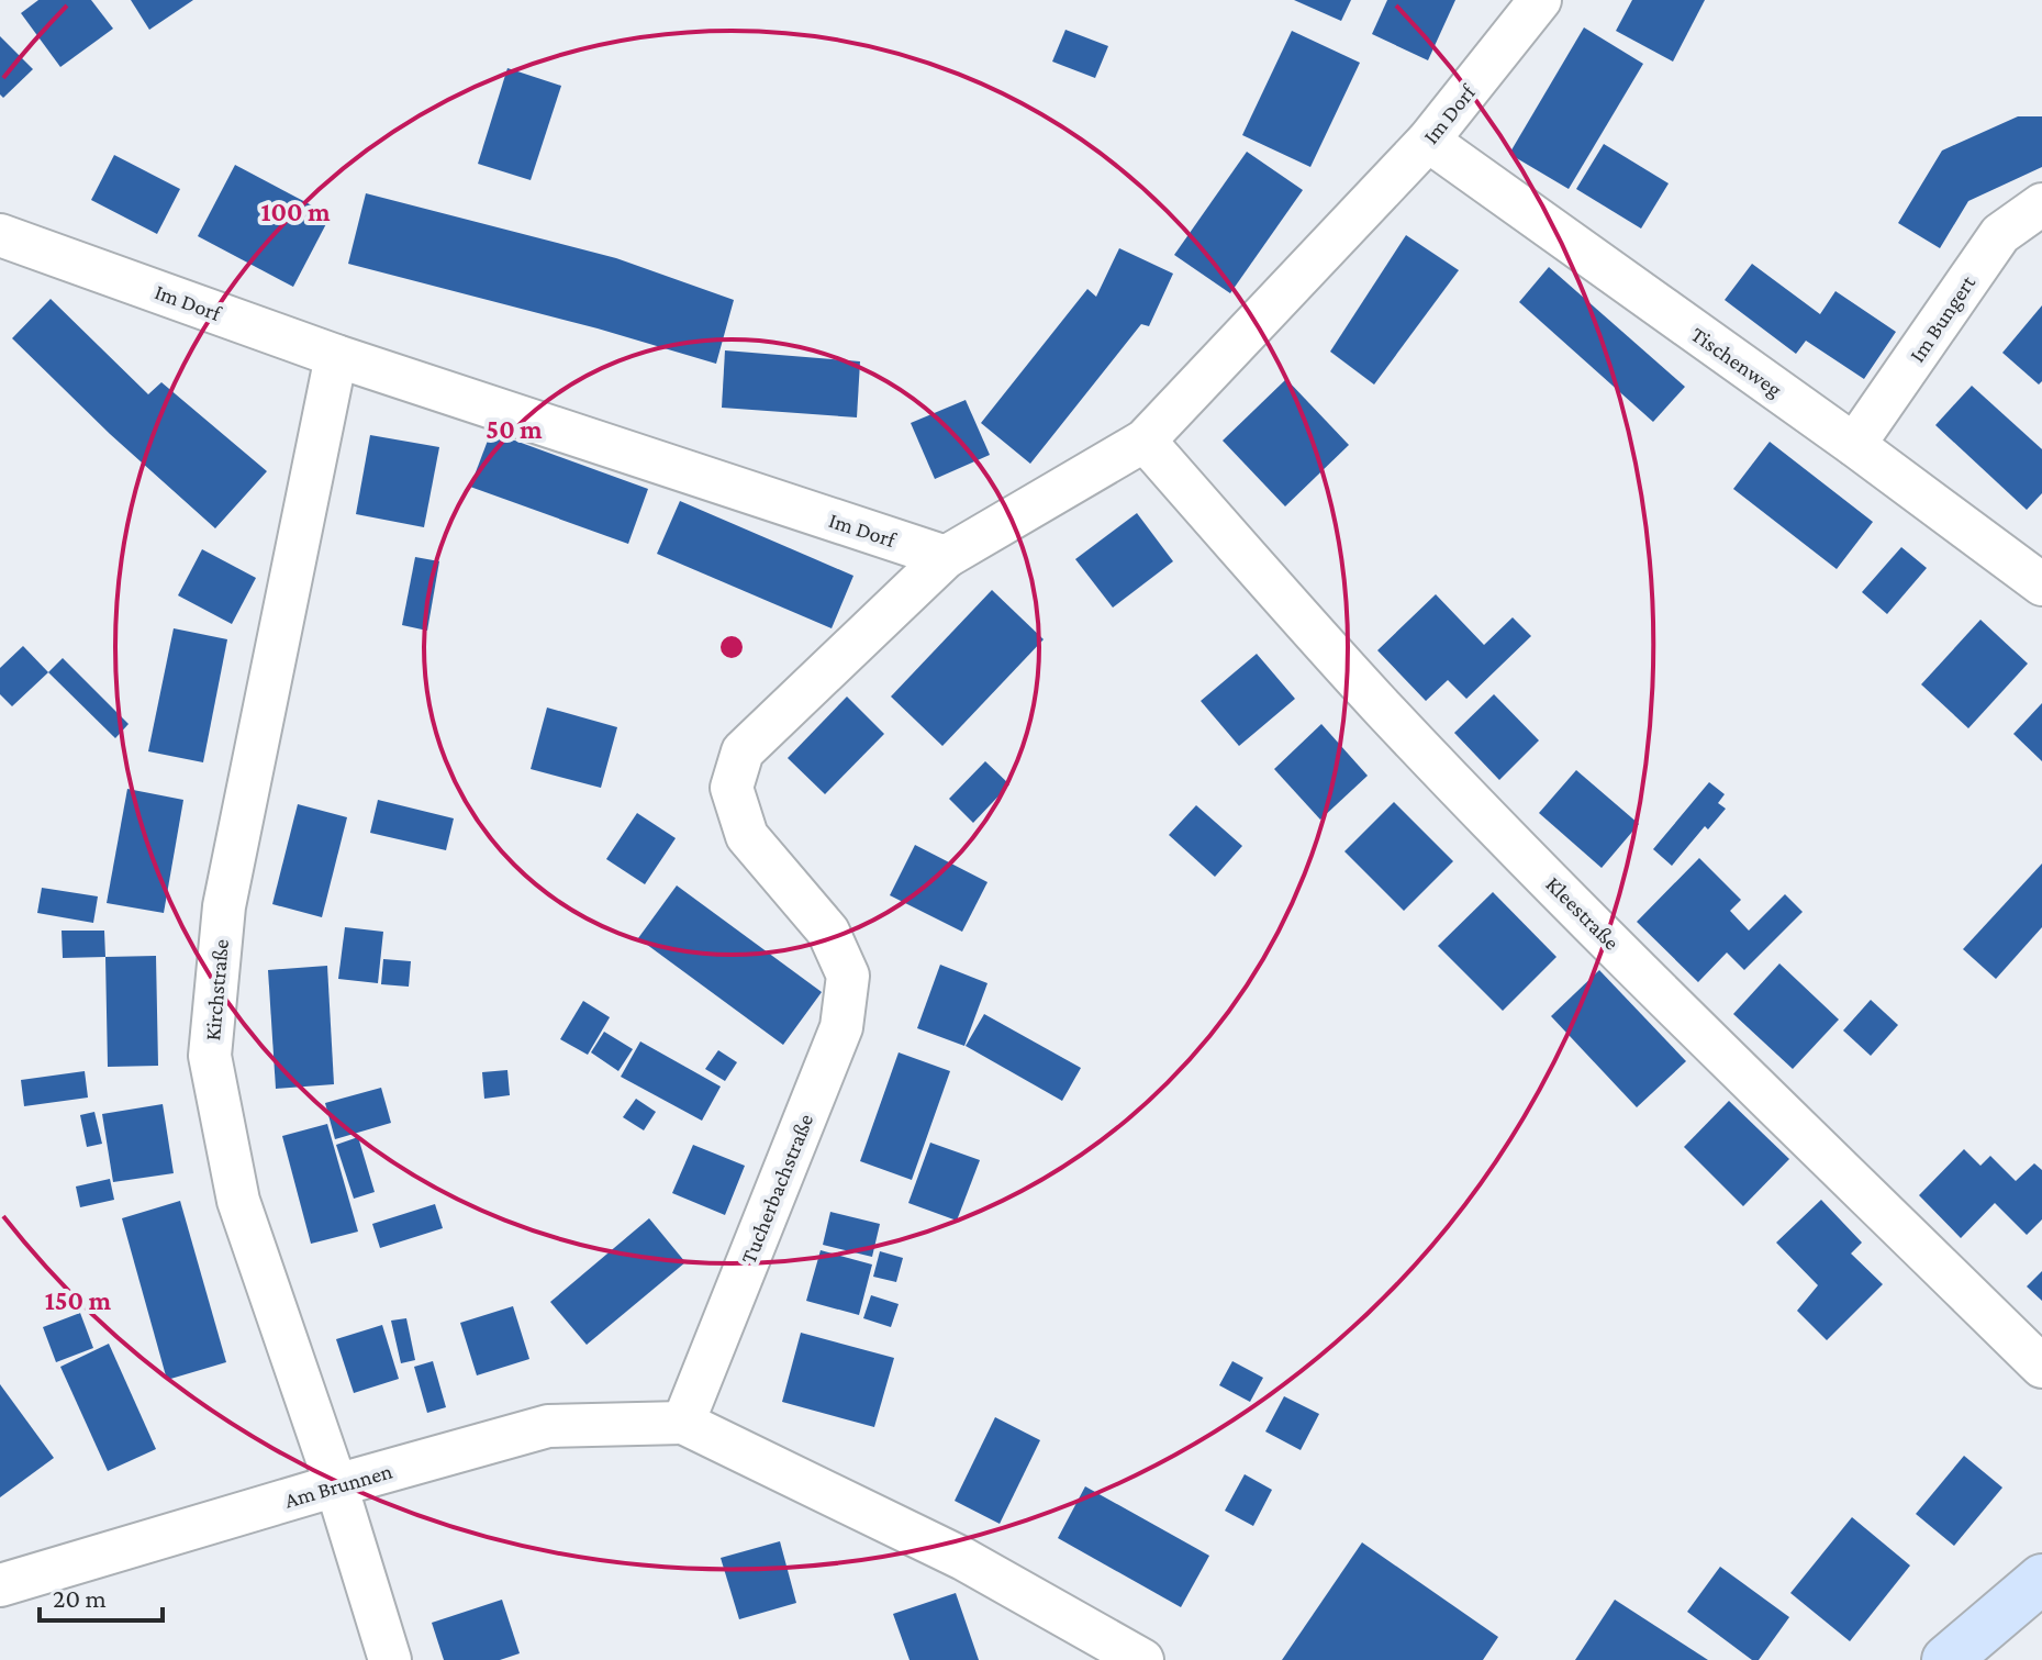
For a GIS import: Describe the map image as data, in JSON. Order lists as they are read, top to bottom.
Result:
{
  "streets": {
    "street": [
      "Im Dorf",
      "Im Bungert",
      "Tischenweg",
      "Kleestraße",
      "Kirchstraße",
      "Tucherbachstraße",
      "Am Brunnen"
    ]
  },
  "crossings": [
    ["Im Dorf", "Tischenweg"],
    ["Im Dorf", "Kleestraße"],
    ["Im Dorf", "Kirchstraße"],
    ["Im Dorf", "Tucherbachstraße"],
    ["Im Bungert", "Tischenweg"],
    ["Kirchstraße", "Am Brunnen"],
    ["Tucherbachstraße", "Am Brunnen"]
  ],
  "scale_bar": "20 m",
  "rings": ["100 m", "50 m", "150 m"]
}
